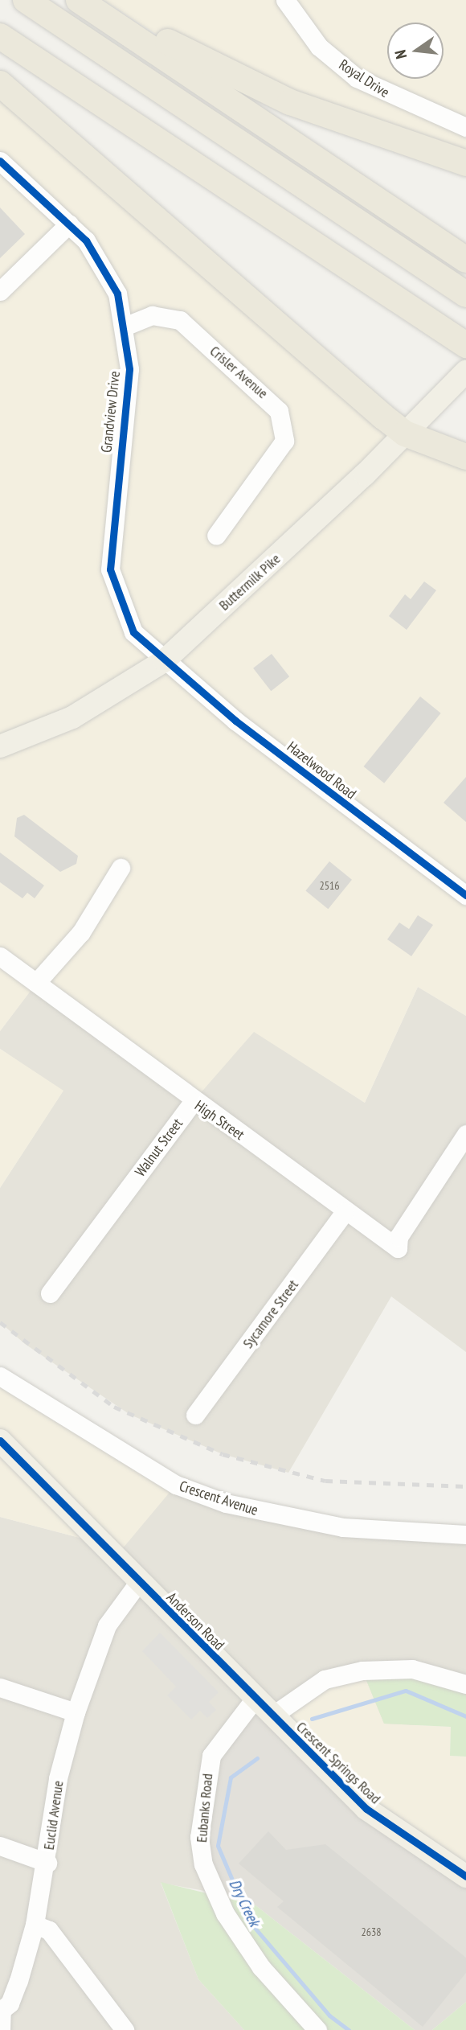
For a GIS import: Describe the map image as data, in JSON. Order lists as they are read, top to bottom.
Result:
{
  "streets": {
    "main road": ["Buttermilk Pike", "Anderson Road", "Crescent Springs Road"],
    "street": [
      "Royal Drive",
      "Crisler Avenue",
      "Grandview Drive",
      "Hazelwood Road",
      "High Street",
      "Walnut Street",
      "Sycamore Street",
      "Crescent Avenue",
      "Eubanks Road",
      "Euclid Avenue"
    ]
  },
  "crossings": [
    ["Crisler Avenue", "Grandview Drive"],
    ["Grandview Drive", "Buttermilk Pike"],
    ["Grandview Drive", "Hazelwood Road"],
    ["Buttermilk Pike", "Hazelwood Road"],
    ["High Street", "Walnut Street"],
    ["High Street", "Sycamore Street"],
    ["Anderson Road", "Crescent Springs Road"],
    ["Anderson Road", "Eubanks Road"],
    ["Anderson Road", "Euclid Avenue"],
    ["Crescent Springs Road", "Eubanks Road"]
  ],
  "water": ["Dry Creek"],
  "house_numbers": ["2516", "2638"],
  "north": "left"
}
